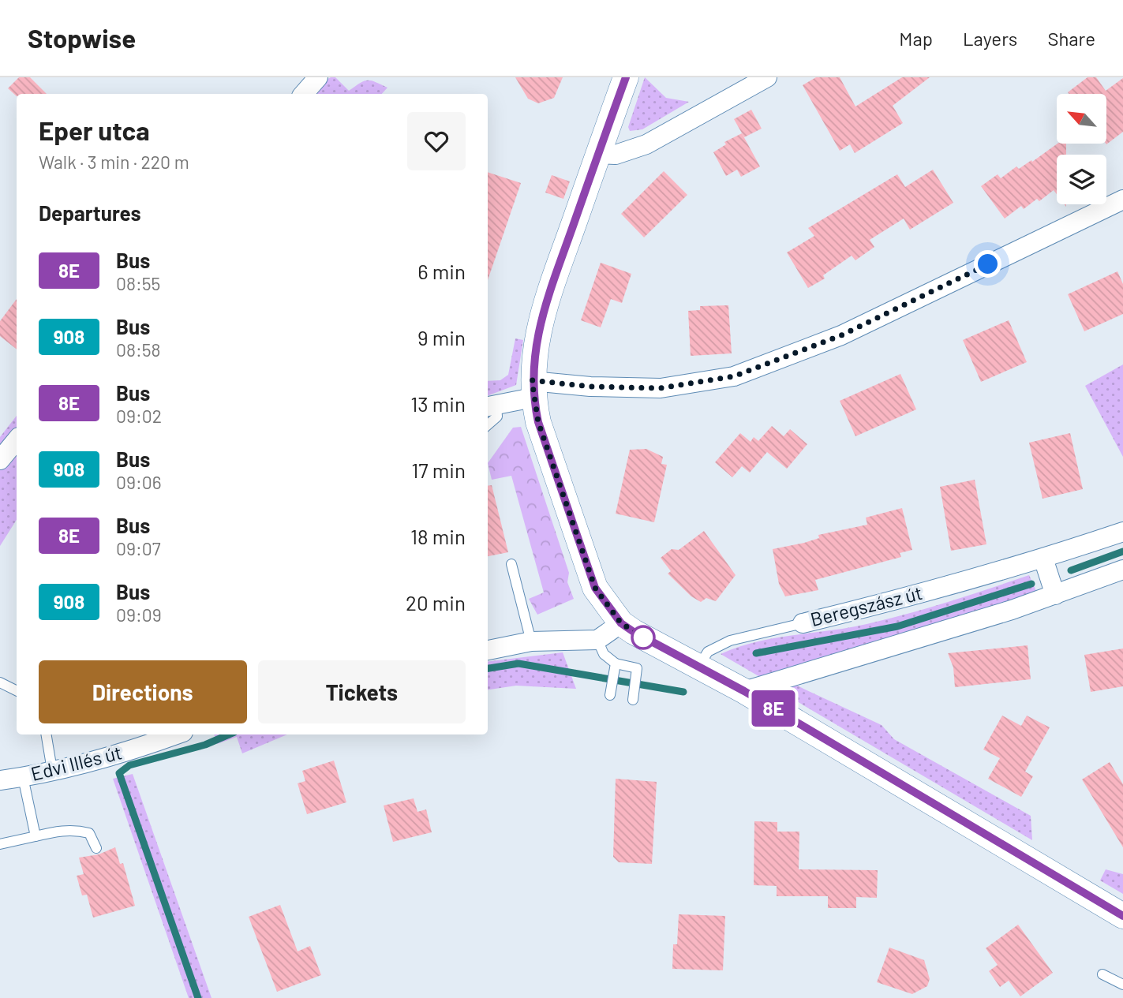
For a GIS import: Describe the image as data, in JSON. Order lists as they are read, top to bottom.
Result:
{
  "streets": {
    "street": ["Beregszász út", "Edvi Illés út"]
  },
  "lines": ["bus line 8E"],
  "north": "top left",
  "page": {
    "header": "Stopwise",
    "nav": ["Map", "Layers", "Share"],
    "on_map": "8E",
    "heading": [
      ["Eper utca", "Walk · 3 min · 220 m"],
      "Departures"
    ],
    "list": [
      {
        "mark": "8E",
        "name": "Bus",
        "note": "08:55",
        "value": "6 min"
      },
      {
        "mark": "908",
        "name": "Bus",
        "note": "08:58",
        "value": "9 min"
      },
      {
        "mark": "8E",
        "name": "Bus",
        "note": "09:02",
        "value": "13 min"
      },
      {
        "mark": "908",
        "name": "Bus",
        "note": "09:06",
        "value": "17 min"
      },
      {
        "mark": "8E",
        "name": "Bus",
        "note": "09:07",
        "value": "18 min"
      },
      {
        "mark": "908",
        "name": "Bus",
        "note": "09:09",
        "value": "20 min"
      }
    ],
    "buttons": ["Directions", "Tickets"]
  }
}
